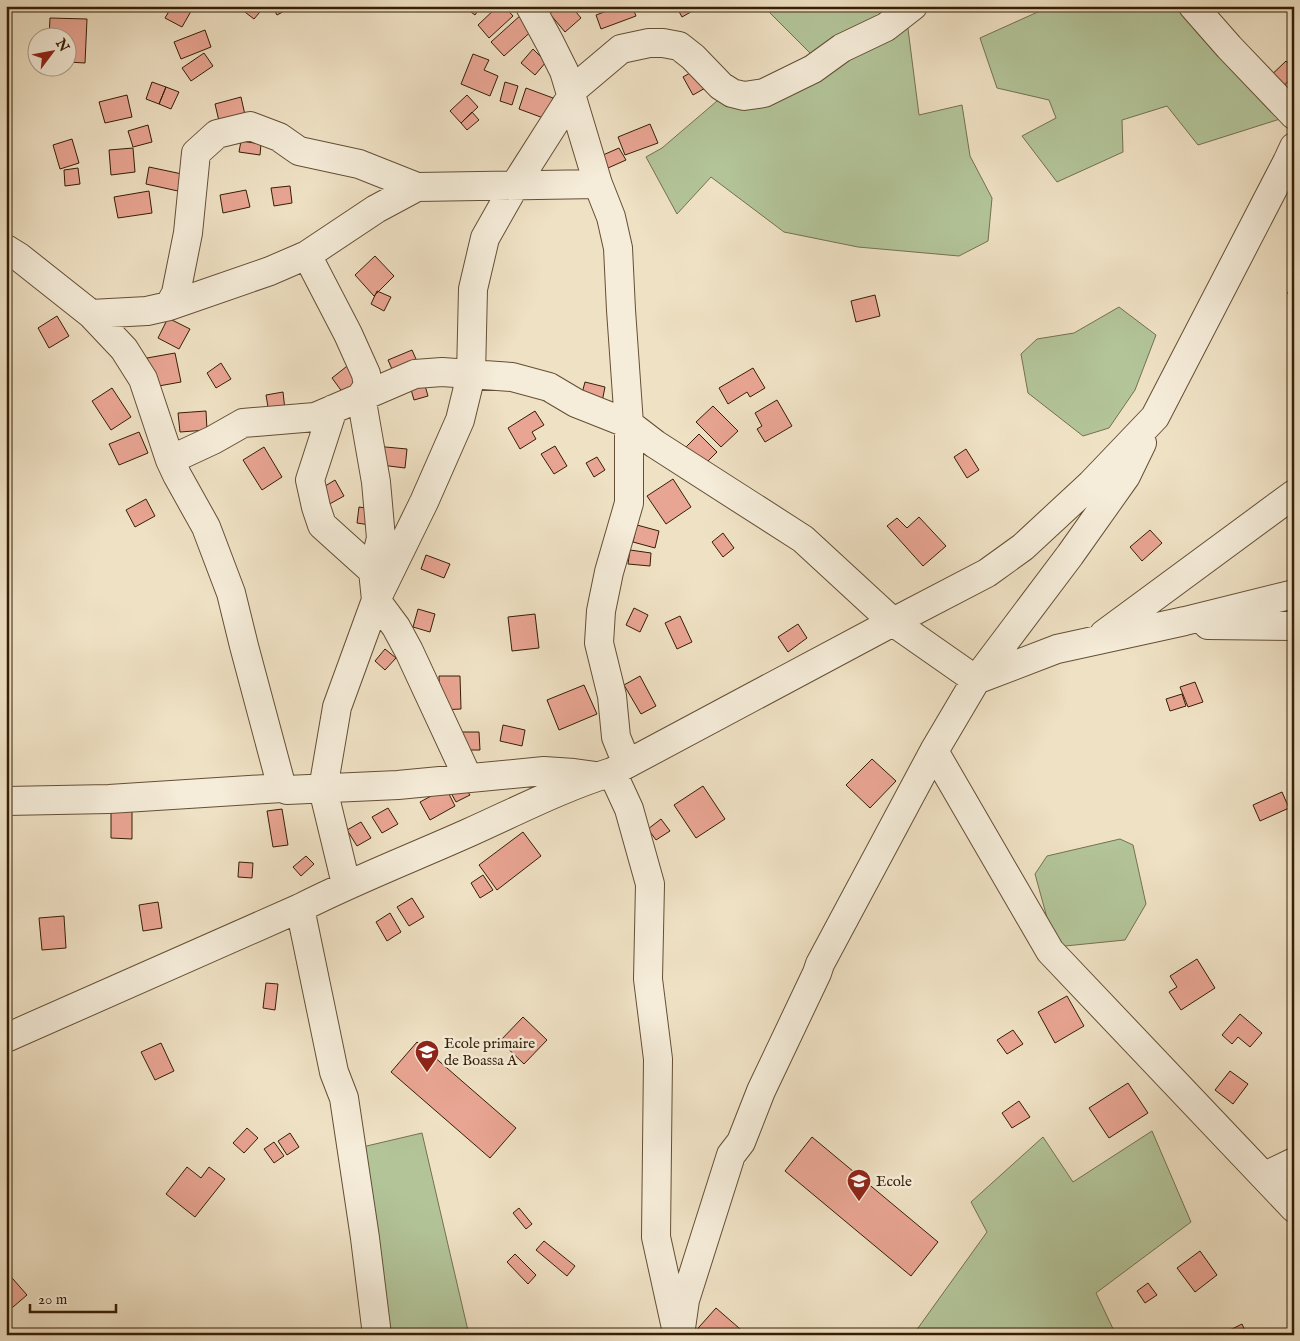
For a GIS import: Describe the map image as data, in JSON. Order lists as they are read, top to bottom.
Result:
{
  "places": {
    "school or university": ["Ecole primaire de Boassa A", "Ecole"]
  },
  "scale_bar": "20 m",
  "north": "top right"
}
